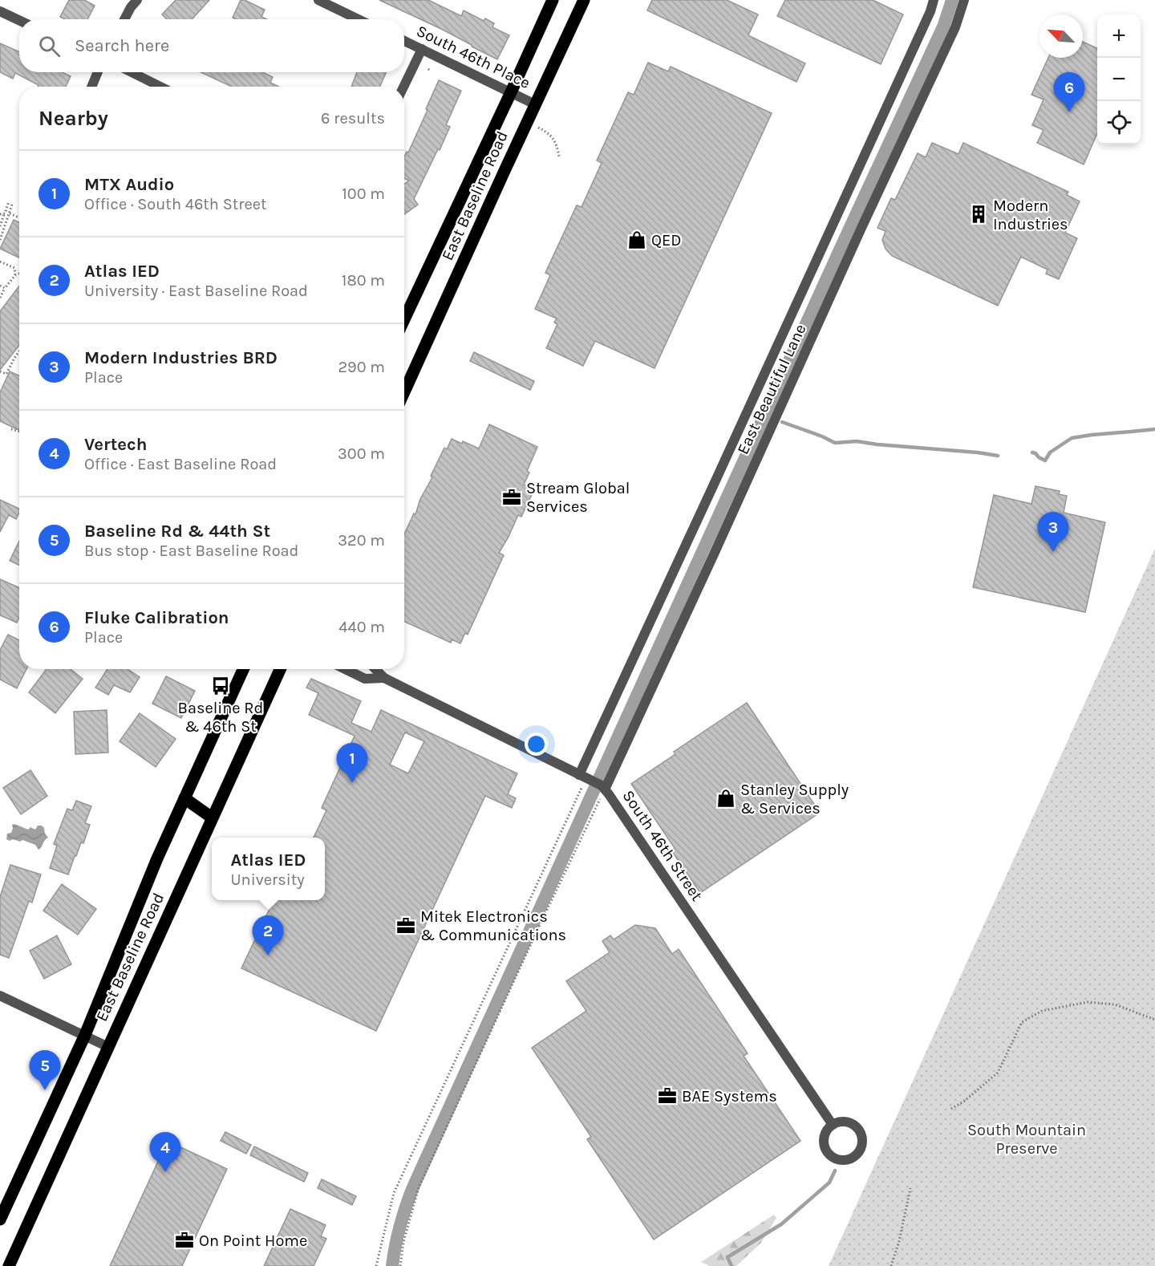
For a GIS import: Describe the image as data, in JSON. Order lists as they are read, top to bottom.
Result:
{
  "streets": {
    "main road": ["East Baseline Road"],
    "street": ["South 46th Place", "East Beautiful Lane", "South 46th Street"]
  },
  "crossings": [
    ["South 46th Place", "East Baseline Road"],
    ["East Beautiful Lane", "South 46th Street"]
  ],
  "parks": ["South Mountain Preserve"],
  "places": {
    "building": ["Modern Industries"],
    "shop": ["QED", "Stanley Supply & Services"],
    "office": [
      "Stream Global Services",
      "Mitek Electronics & Communications",
      "BAE Systems",
      "On Point Home"
    ],
    "bus stop": ["Baseline Rd & 46th St"]
  },
  "north": "top left",
  "page": {
    "map_buttons": ["+", "−"],
    "search": "Search here",
    "pins": [
      "6",
      "3",
      "1",
      "2",
      "5",
      "4"
    ],
    "heading": ["Nearby", "6 results"],
    "list": [
      {
        "mark": "1",
        "name": "MTX Audio",
        "note": "Office · South 46th Street",
        "value": "100 m"
      },
      {
        "mark": "2",
        "name": "Atlas IED",
        "note": "University · East Baseline Road",
        "value": "180 m"
      },
      {
        "mark": "3",
        "name": "Modern Industries BRD",
        "note": "Place",
        "value": "290 m"
      },
      {
        "mark": "4",
        "name": "Vertech",
        "note": "Office · East Baseline Road",
        "value": "300 m"
      },
      {
        "mark": "5",
        "name": "Baseline Rd & 44th St",
        "note": "Bus stop · East Baseline Road",
        "value": "320 m"
      },
      {
        "mark": "6",
        "name": "Fluke Calibration",
        "note": "Place",
        "value": "440 m"
      }
    ],
    "popup": ["Atlas IED", "University"]
  }
}
